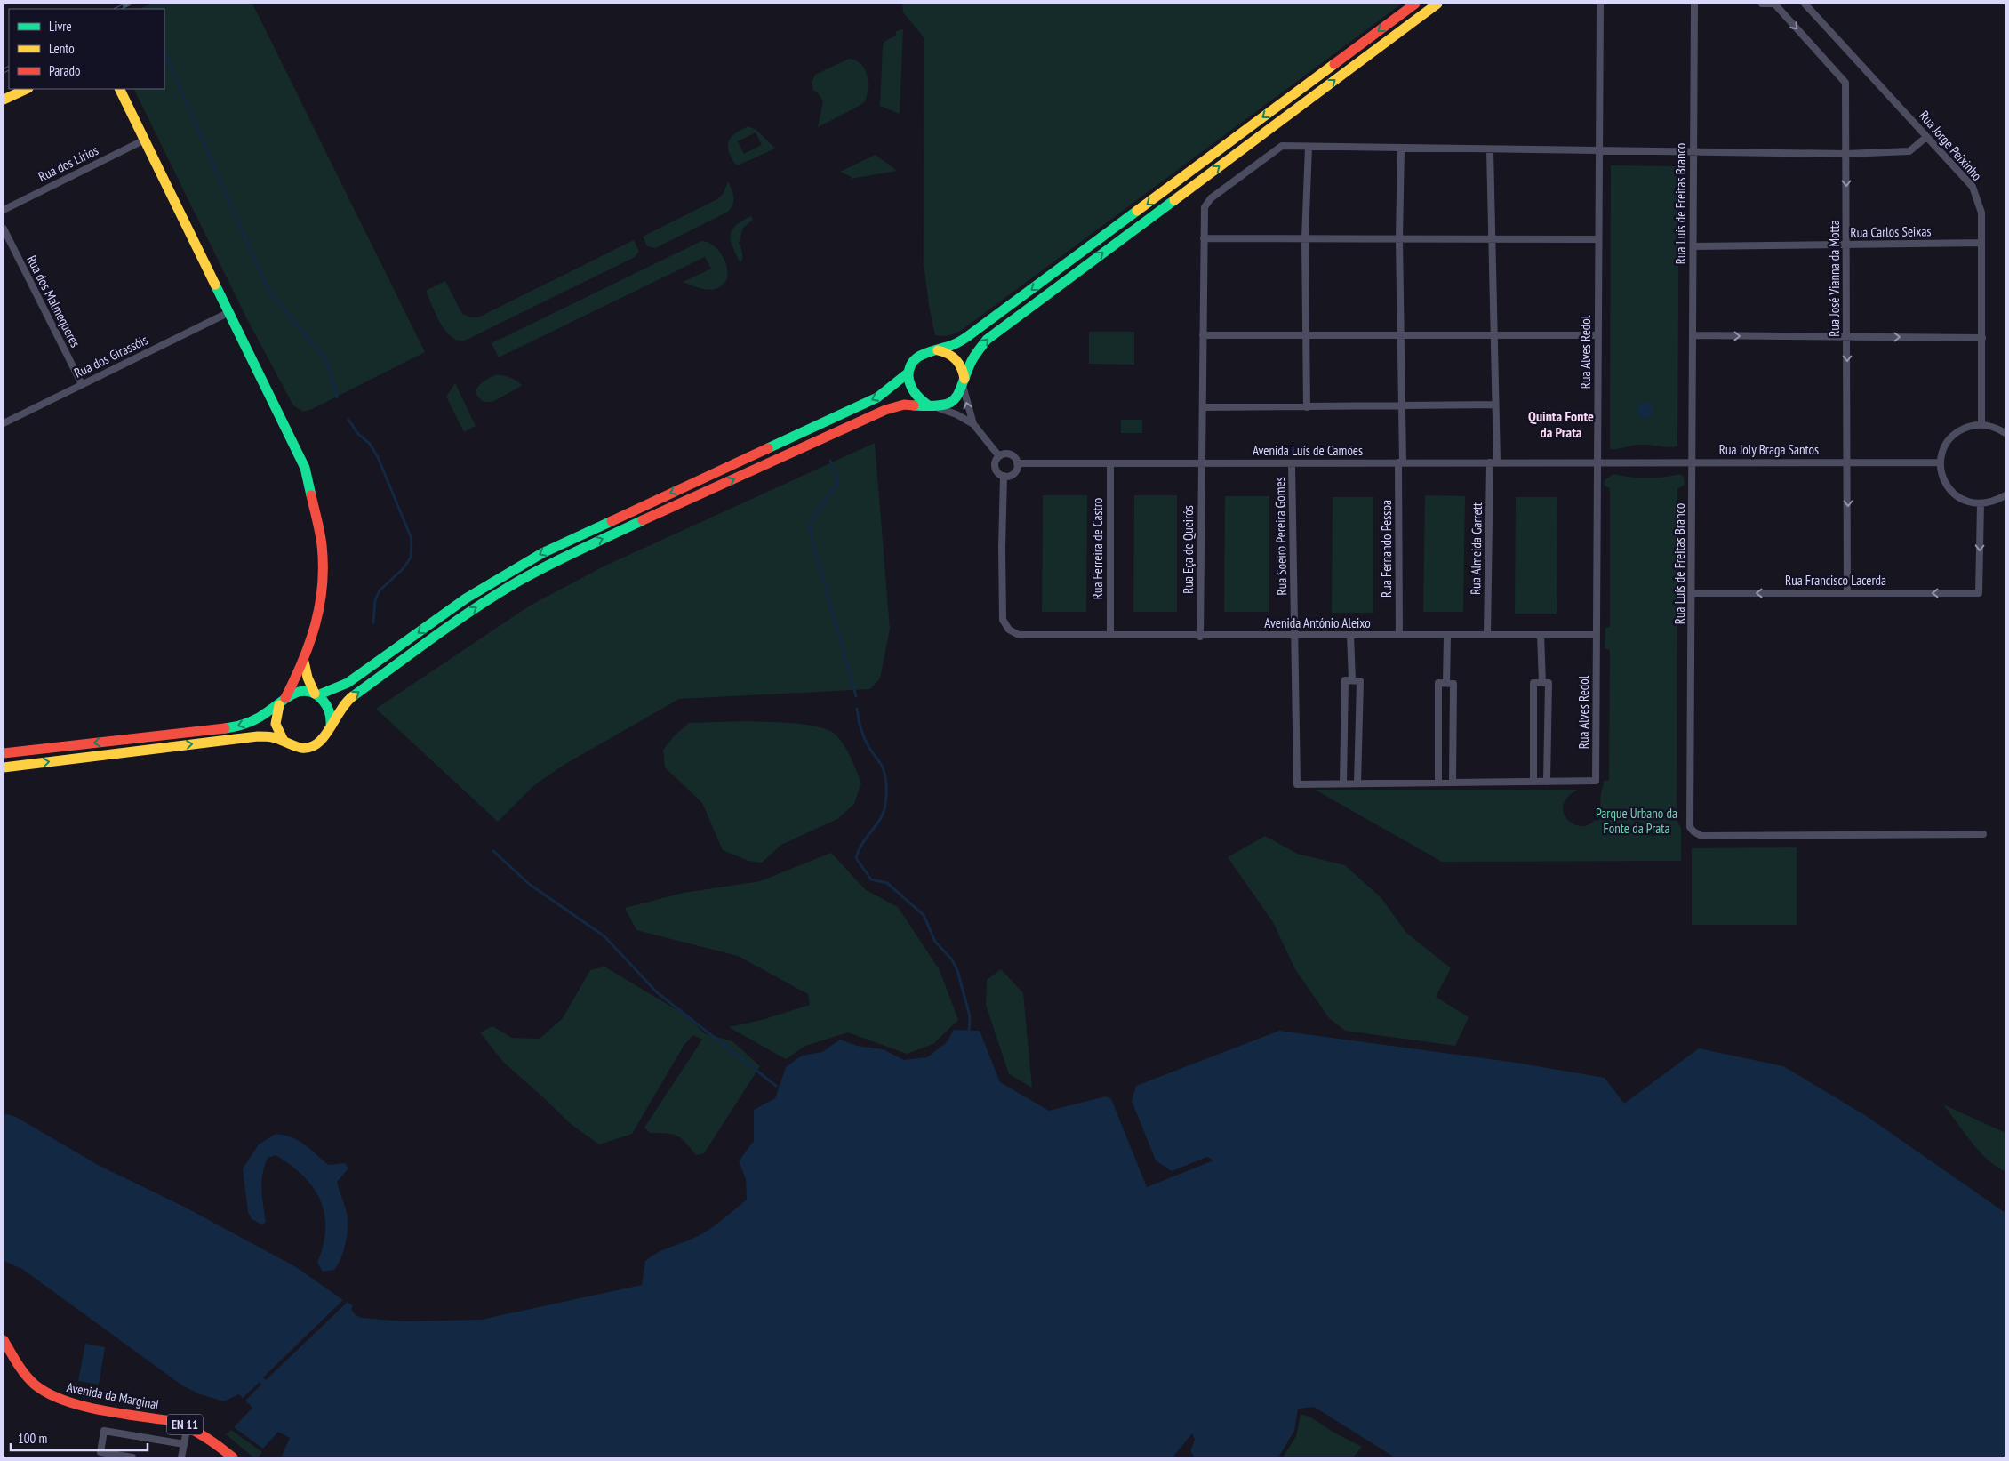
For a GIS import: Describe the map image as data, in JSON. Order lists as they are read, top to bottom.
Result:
{
  "streets": {
    "main road": ["Avenida da Marginal", "EN 11"],
    "street": [
      "Rua Jorge Peixinho",
      "Rua dos Lírios",
      "Rua Luís de Freitas Branco",
      "Rua Carlos Seixas",
      "Rua José Vianna da Motta",
      "Rua dos Malmequeres",
      "Rua Alves Redol",
      "Rua dos Girassóis",
      "Rua Joly Braga Santos",
      "Avenida Luís de Camões",
      "Rua Soeiro Pereira Gomes",
      "Rua Ferreira de Castro",
      "Rua Fernando Pessoa",
      "Rua Almeida Garrett",
      "Rua Eça de Queirós",
      "Rua Francisco Lacerda",
      "Avenida António Aleixo"
    ]
  },
  "crossings": [
    ["Rua Jorge Peixinho", "Rua Carlos Seixas"],
    ["Rua Jorge Peixinho", "Rua Eça de Queirós"],
    ["Rua Luís de Freitas Branco", "Rua Carlos Seixas"],
    ["Rua Luís de Freitas Branco", "Rua Joly Braga Santos"],
    ["Rua Luís de Freitas Branco", "Rua Eça de Queirós"],
    ["Rua Luís de Freitas Branco", "Rua Francisco Lacerda"],
    ["Rua Carlos Seixas", "Rua José Vianna da Motta"],
    ["Rua José Vianna da Motta", "Rua Joly Braga Santos"],
    ["Rua José Vianna da Motta", "Rua Eça de Queirós"],
    ["Rua José Vianna da Motta", "Rua Francisco Lacerda"],
    ["Rua dos Malmequeres", "Rua dos Girassóis"],
    ["Rua Alves Redol", "Rua Joly Braga Santos"],
    ["Rua Alves Redol", "Avenida Luís de Camões"],
    ["Rua Alves Redol", "Rua Eça de Queirós"],
    ["Rua Alves Redol", "Avenida António Aleixo"],
    ["Rua Joly Braga Santos", "Avenida Luís de Camões"],
    ["Avenida Luís de Camões", "Rua Soeiro Pereira Gomes"],
    ["Avenida Luís de Camões", "Rua Ferreira de Castro"],
    ["Avenida Luís de Camões", "Rua Fernando Pessoa"],
    ["Avenida Luís de Camões", "Rua Almeida Garrett"],
    ["Avenida Luís de Camões", "Rua Eça de Queirós"],
    ["Avenida Luís de Camões", "Avenida António Aleixo"],
    ["Rua Soeiro Pereira Gomes", "Avenida António Aleixo"],
    ["Rua Ferreira de Castro", "Avenida António Aleixo"],
    ["Rua Fernando Pessoa", "Rua Eça de Queirós"],
    ["Rua Fernando Pessoa", "Avenida António Aleixo"],
    ["Rua Almeida Garrett", "Rua Eça de Queirós"],
    ["Rua Almeida Garrett", "Avenida António Aleixo"],
    ["Rua Eça de Queirós", "Avenida António Aleixo"]
  ],
  "one_way": ["Rua José Vianna da Motta", "Rua Francisco Lacerda"],
  "districts": ["Quinta Fonte da Prata"],
  "parks": ["Parque Urbano da Fonte da Prata"],
  "legend": ["Livre", "Lento", "Parado"],
  "scale_bar": "100 m"
}
